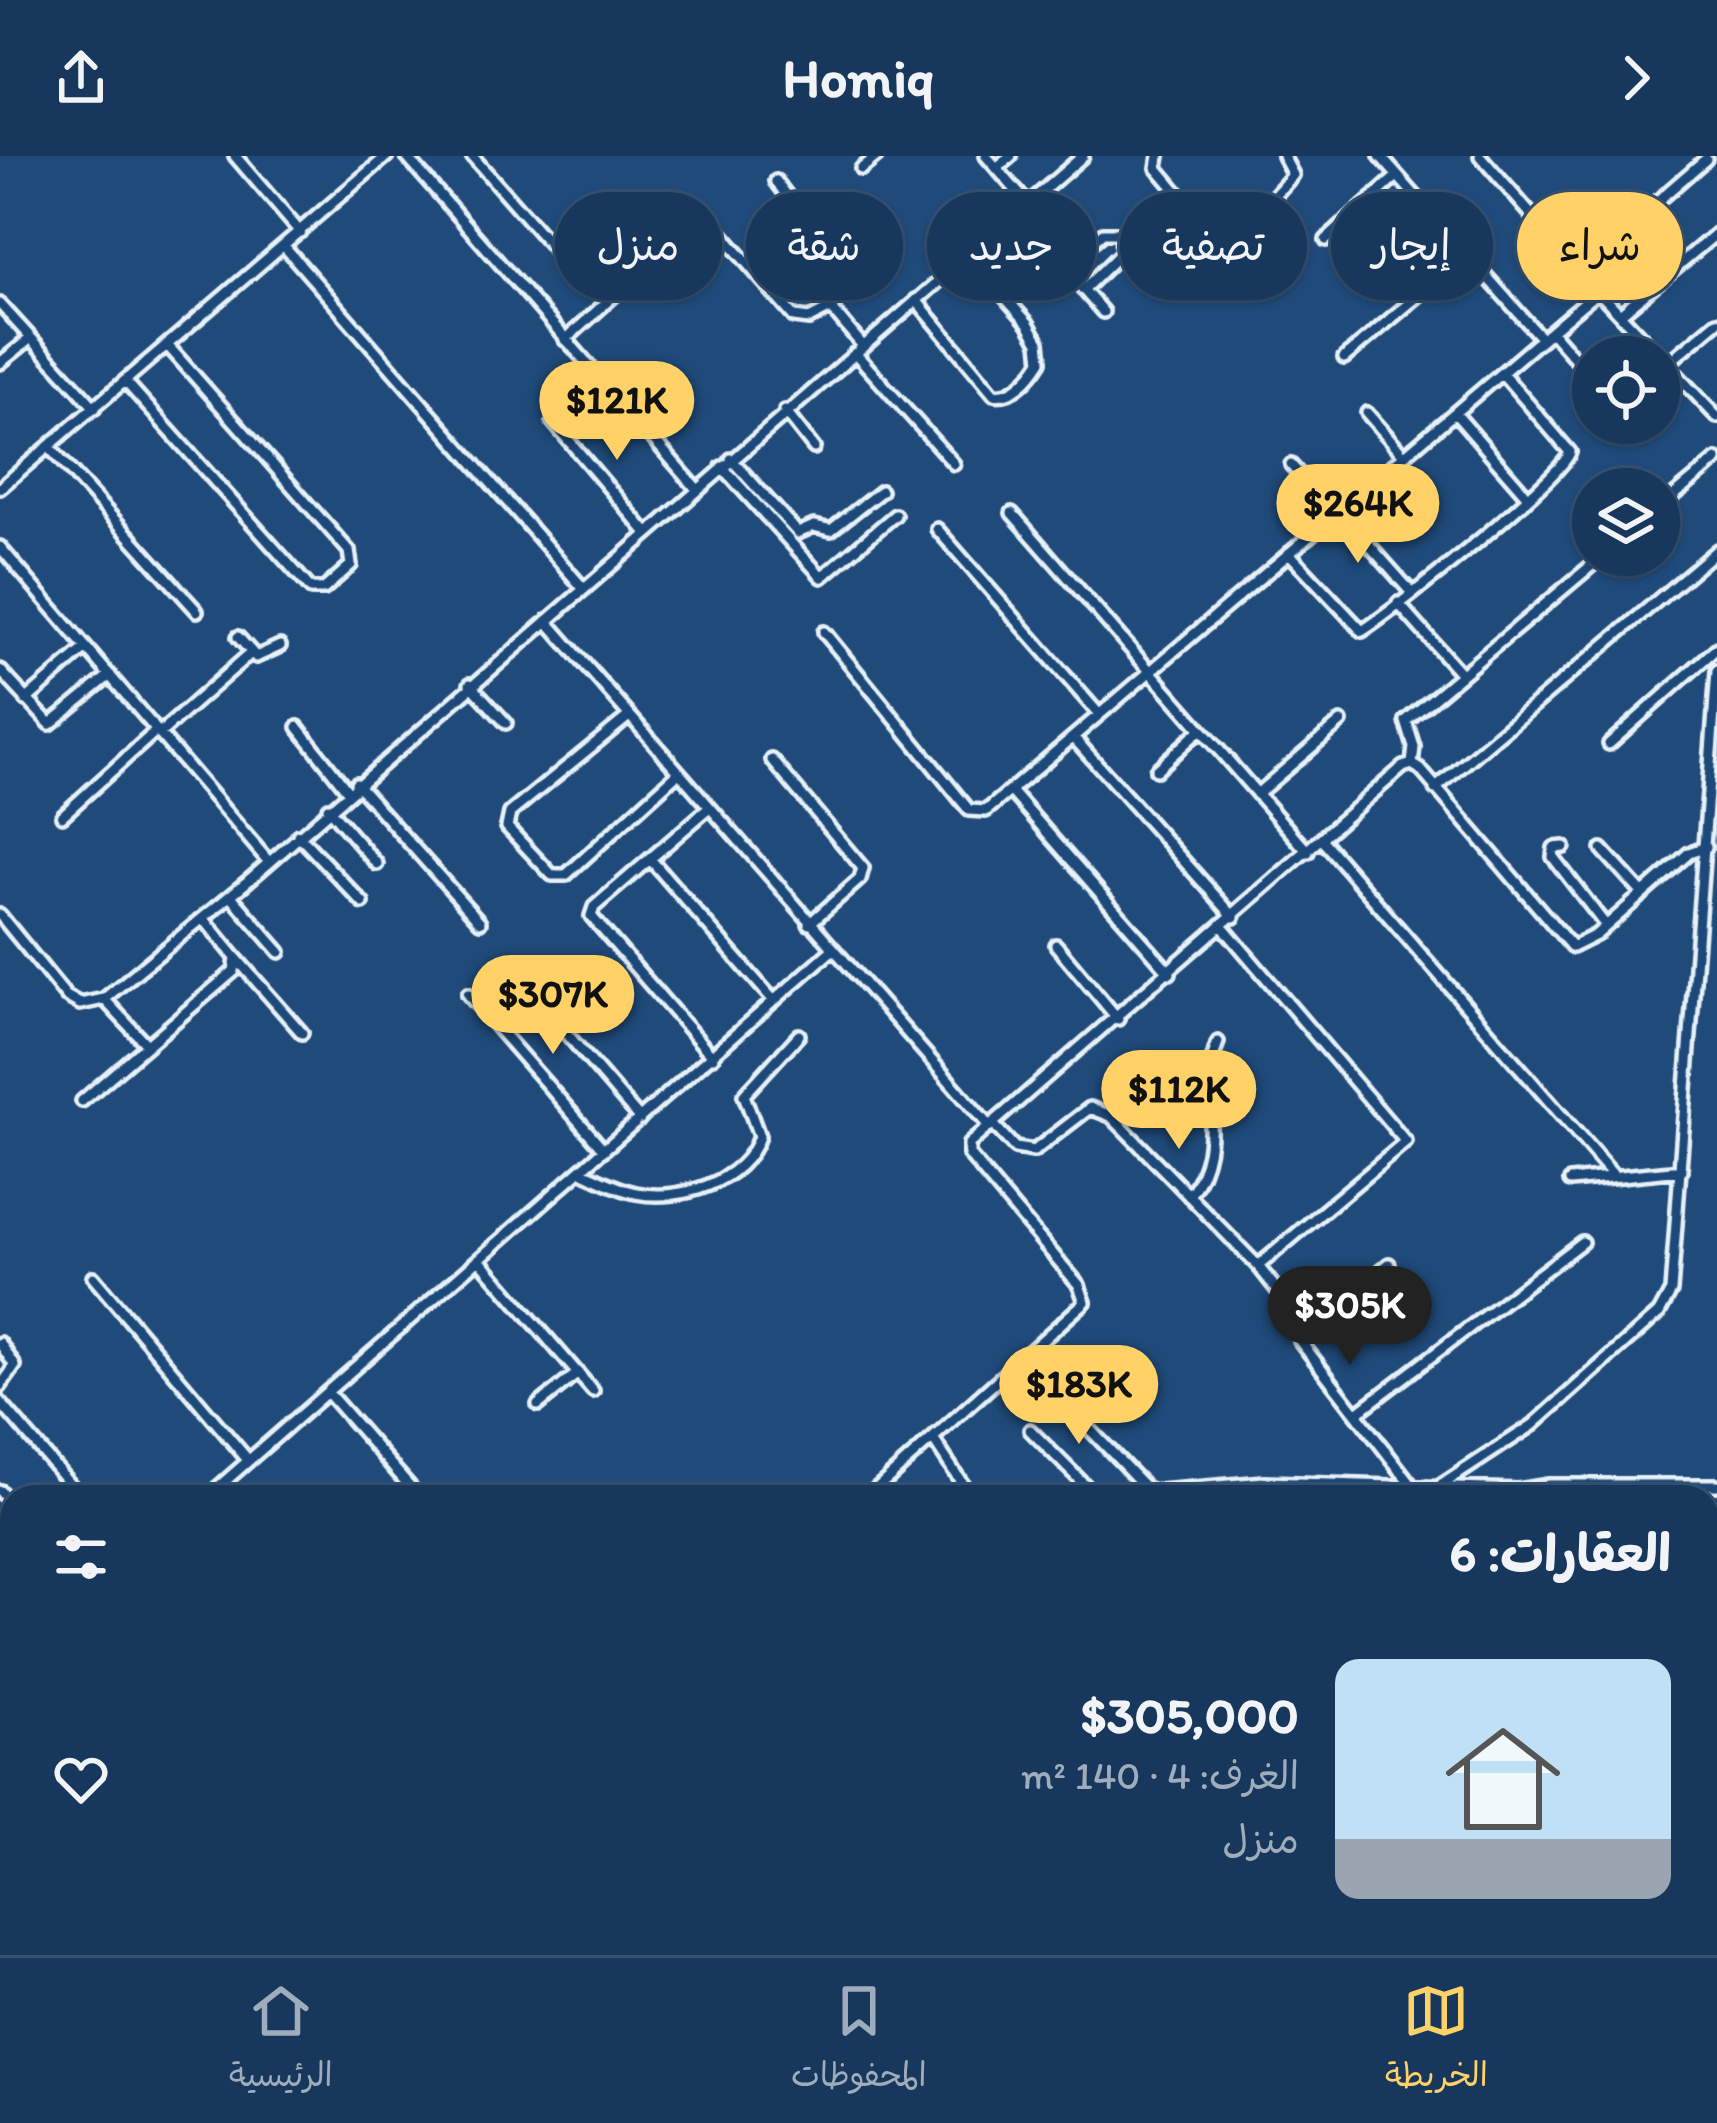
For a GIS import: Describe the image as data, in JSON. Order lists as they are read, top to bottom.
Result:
{
  "page": {
    "header": "Homiq",
    "chip": [
      "شراء",
      "إيجار",
      "تصفية",
      "جديد",
      "شقة",
      "منزل"
    ],
    "price": [
      "$121K",
      "$264K",
      "$307K",
      "$112K",
      "$305K",
      "$183K"
    ],
    "heading": "العقارات: 6",
    "list": [
      {
        "name": "$305,000",
        "note": "الغرف: 4 · 140 m² · منزل"
      }
    ],
    "tabs": ["الخريطة", "المحفوظات", "الرئيسية"]
  }
}
